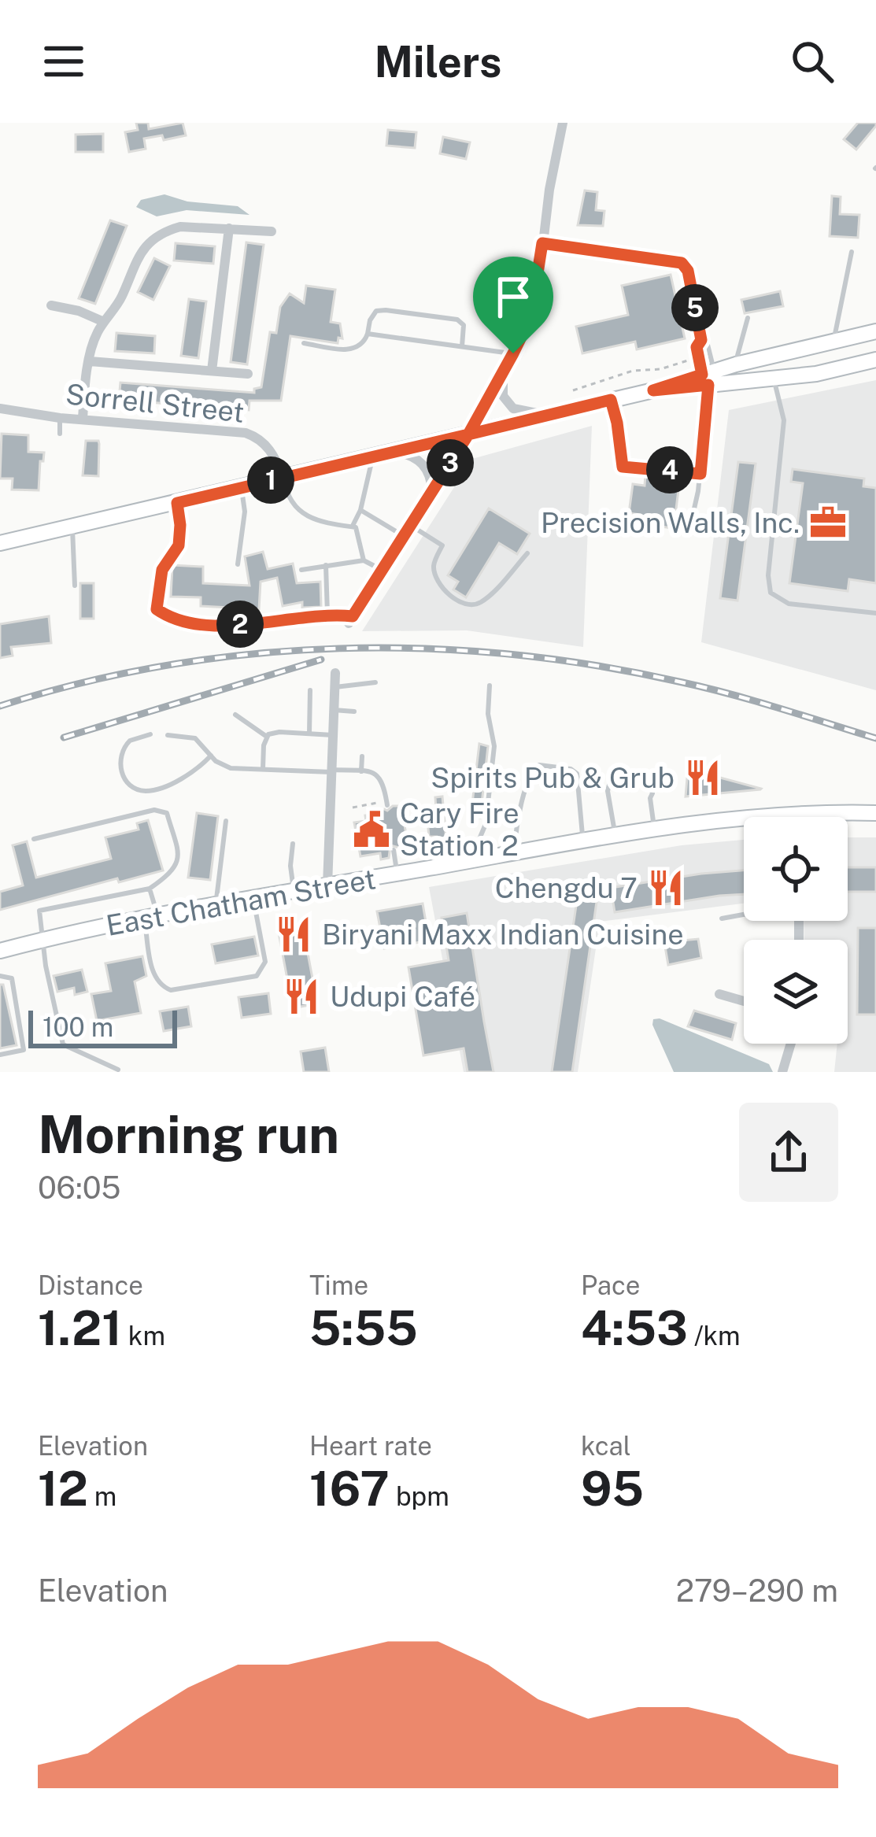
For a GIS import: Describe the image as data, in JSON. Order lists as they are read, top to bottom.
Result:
{
  "streets": {
    "main road": ["East Chatham Street"],
    "street": ["Sorrell Street"]
  },
  "places": {
    "office": ["Precision Walls, Inc."],
    "restaurant": [
      "Spirits Pub & Grub",
      "Chengdu 7",
      "Biryani Maxx Indian Cuisine",
      "Udupi Café"
    ],
    "public building": ["Cary Fire Station 2"]
  },
  "scale_bar": "100 m",
  "page": {
    "header": "Milers",
    "pins": [
      "5",
      "3",
      "4",
      "1",
      "2"
    ],
    "scale": "100 m",
    "heading": ["Morning run", "06:05"],
    "stats": [
      ["Distance", "1.21 km"],
      ["Time", "5:55"],
      ["Pace", "4:53 /km"],
      ["Elevation", "12 m"],
      ["Heart rate", "167 bpm"],
      ["kcal", "95"]
    ],
    "chart": ["Elevation", "279–290 m"]
  }
}
